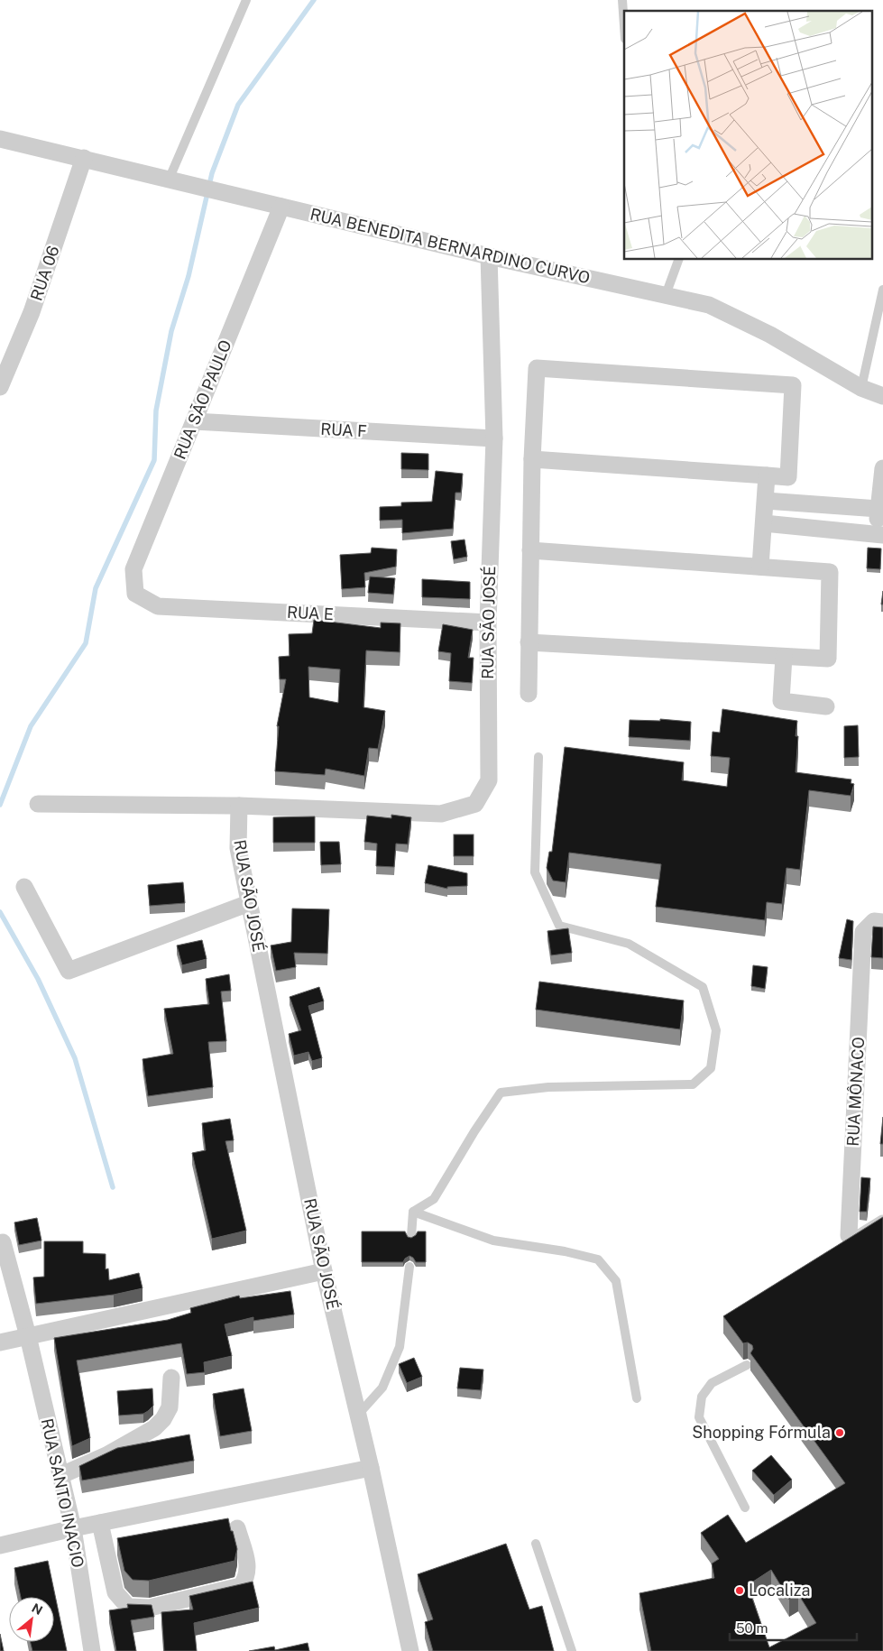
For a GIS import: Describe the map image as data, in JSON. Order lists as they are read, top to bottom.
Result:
{
  "streets": {
    "street": [
      "RUA BENEDITA BERNARDINO CURVO",
      "RUA 06",
      "RUA SÃO PAULO",
      "RUA F",
      "RUA E",
      "RUA SÃO JOSÉ",
      "RUA MÔNACO",
      "RUA SANTO INACIO"
    ]
  },
  "crossings": [
    ["RUA BENEDITA BERNARDINO CURVO", "RUA 06"],
    ["RUA BENEDITA BERNARDINO CURVO", "RUA SÃO PAULO"],
    ["RUA BENEDITA BERNARDINO CURVO", "RUA SÃO JOSÉ"],
    ["RUA SÃO PAULO", "RUA F"],
    ["RUA SÃO PAULO", "RUA E"],
    ["RUA F", "RUA SÃO JOSÉ"],
    ["RUA E", "RUA SÃO JOSÉ"]
  ],
  "places": ["Shopping Fórmula", "Localiza"],
  "scale_bar": "50 m",
  "north": "top right"
}
